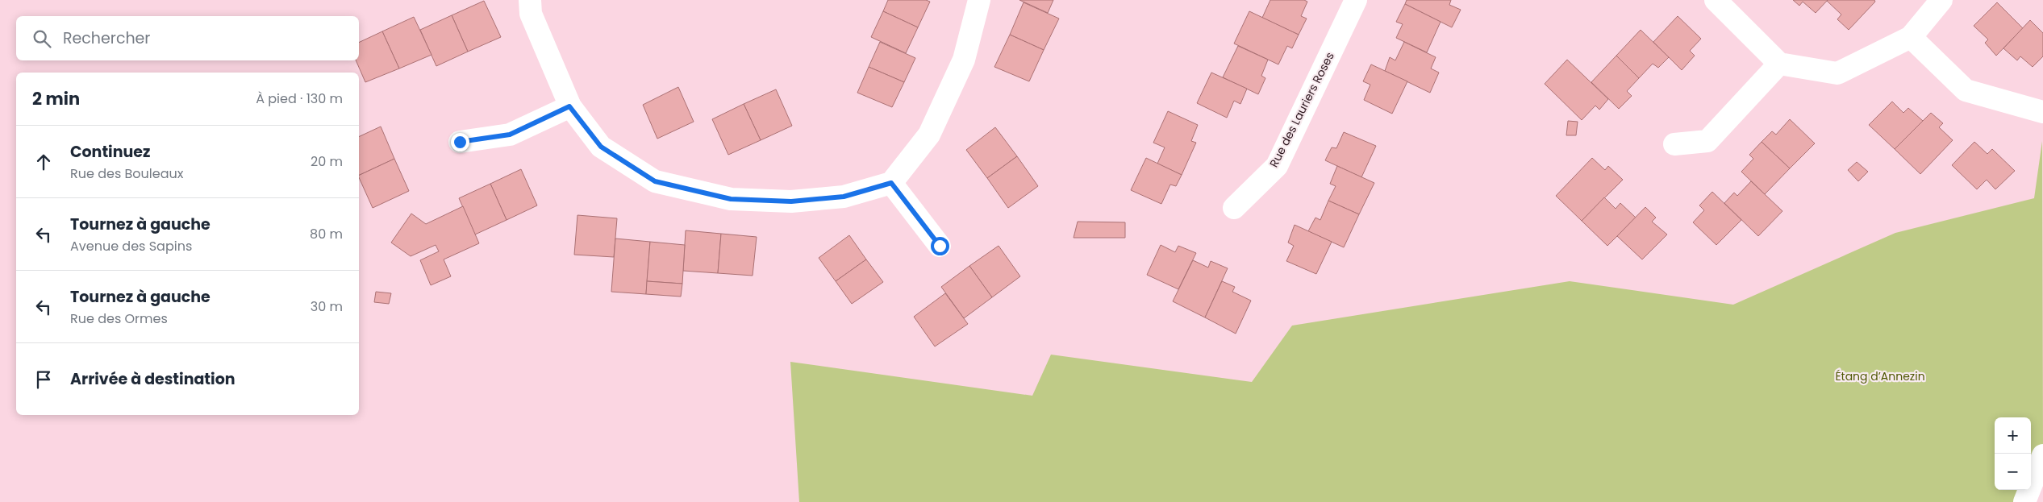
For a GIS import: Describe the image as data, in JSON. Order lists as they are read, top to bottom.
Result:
{
  "streets": {
    "street": ["Rue des Lauriers Roses"]
  },
  "parks": ["Étang d’Annezin"],
  "page": {
    "search": "Rechercher",
    "heading": ["2 min", "À pied · 130 m"],
    "list": [
      ["Continuez", "Rue des Bouleaux", "20 m"],
      ["Tournez à gauche", "Avenue des Sapins", "80 m"],
      ["Tournez à gauche", "Rue des Ormes", "30 m"],
      "Arrivée à destination"
    ],
    "map_buttons": ["+", "−"]
  }
}
